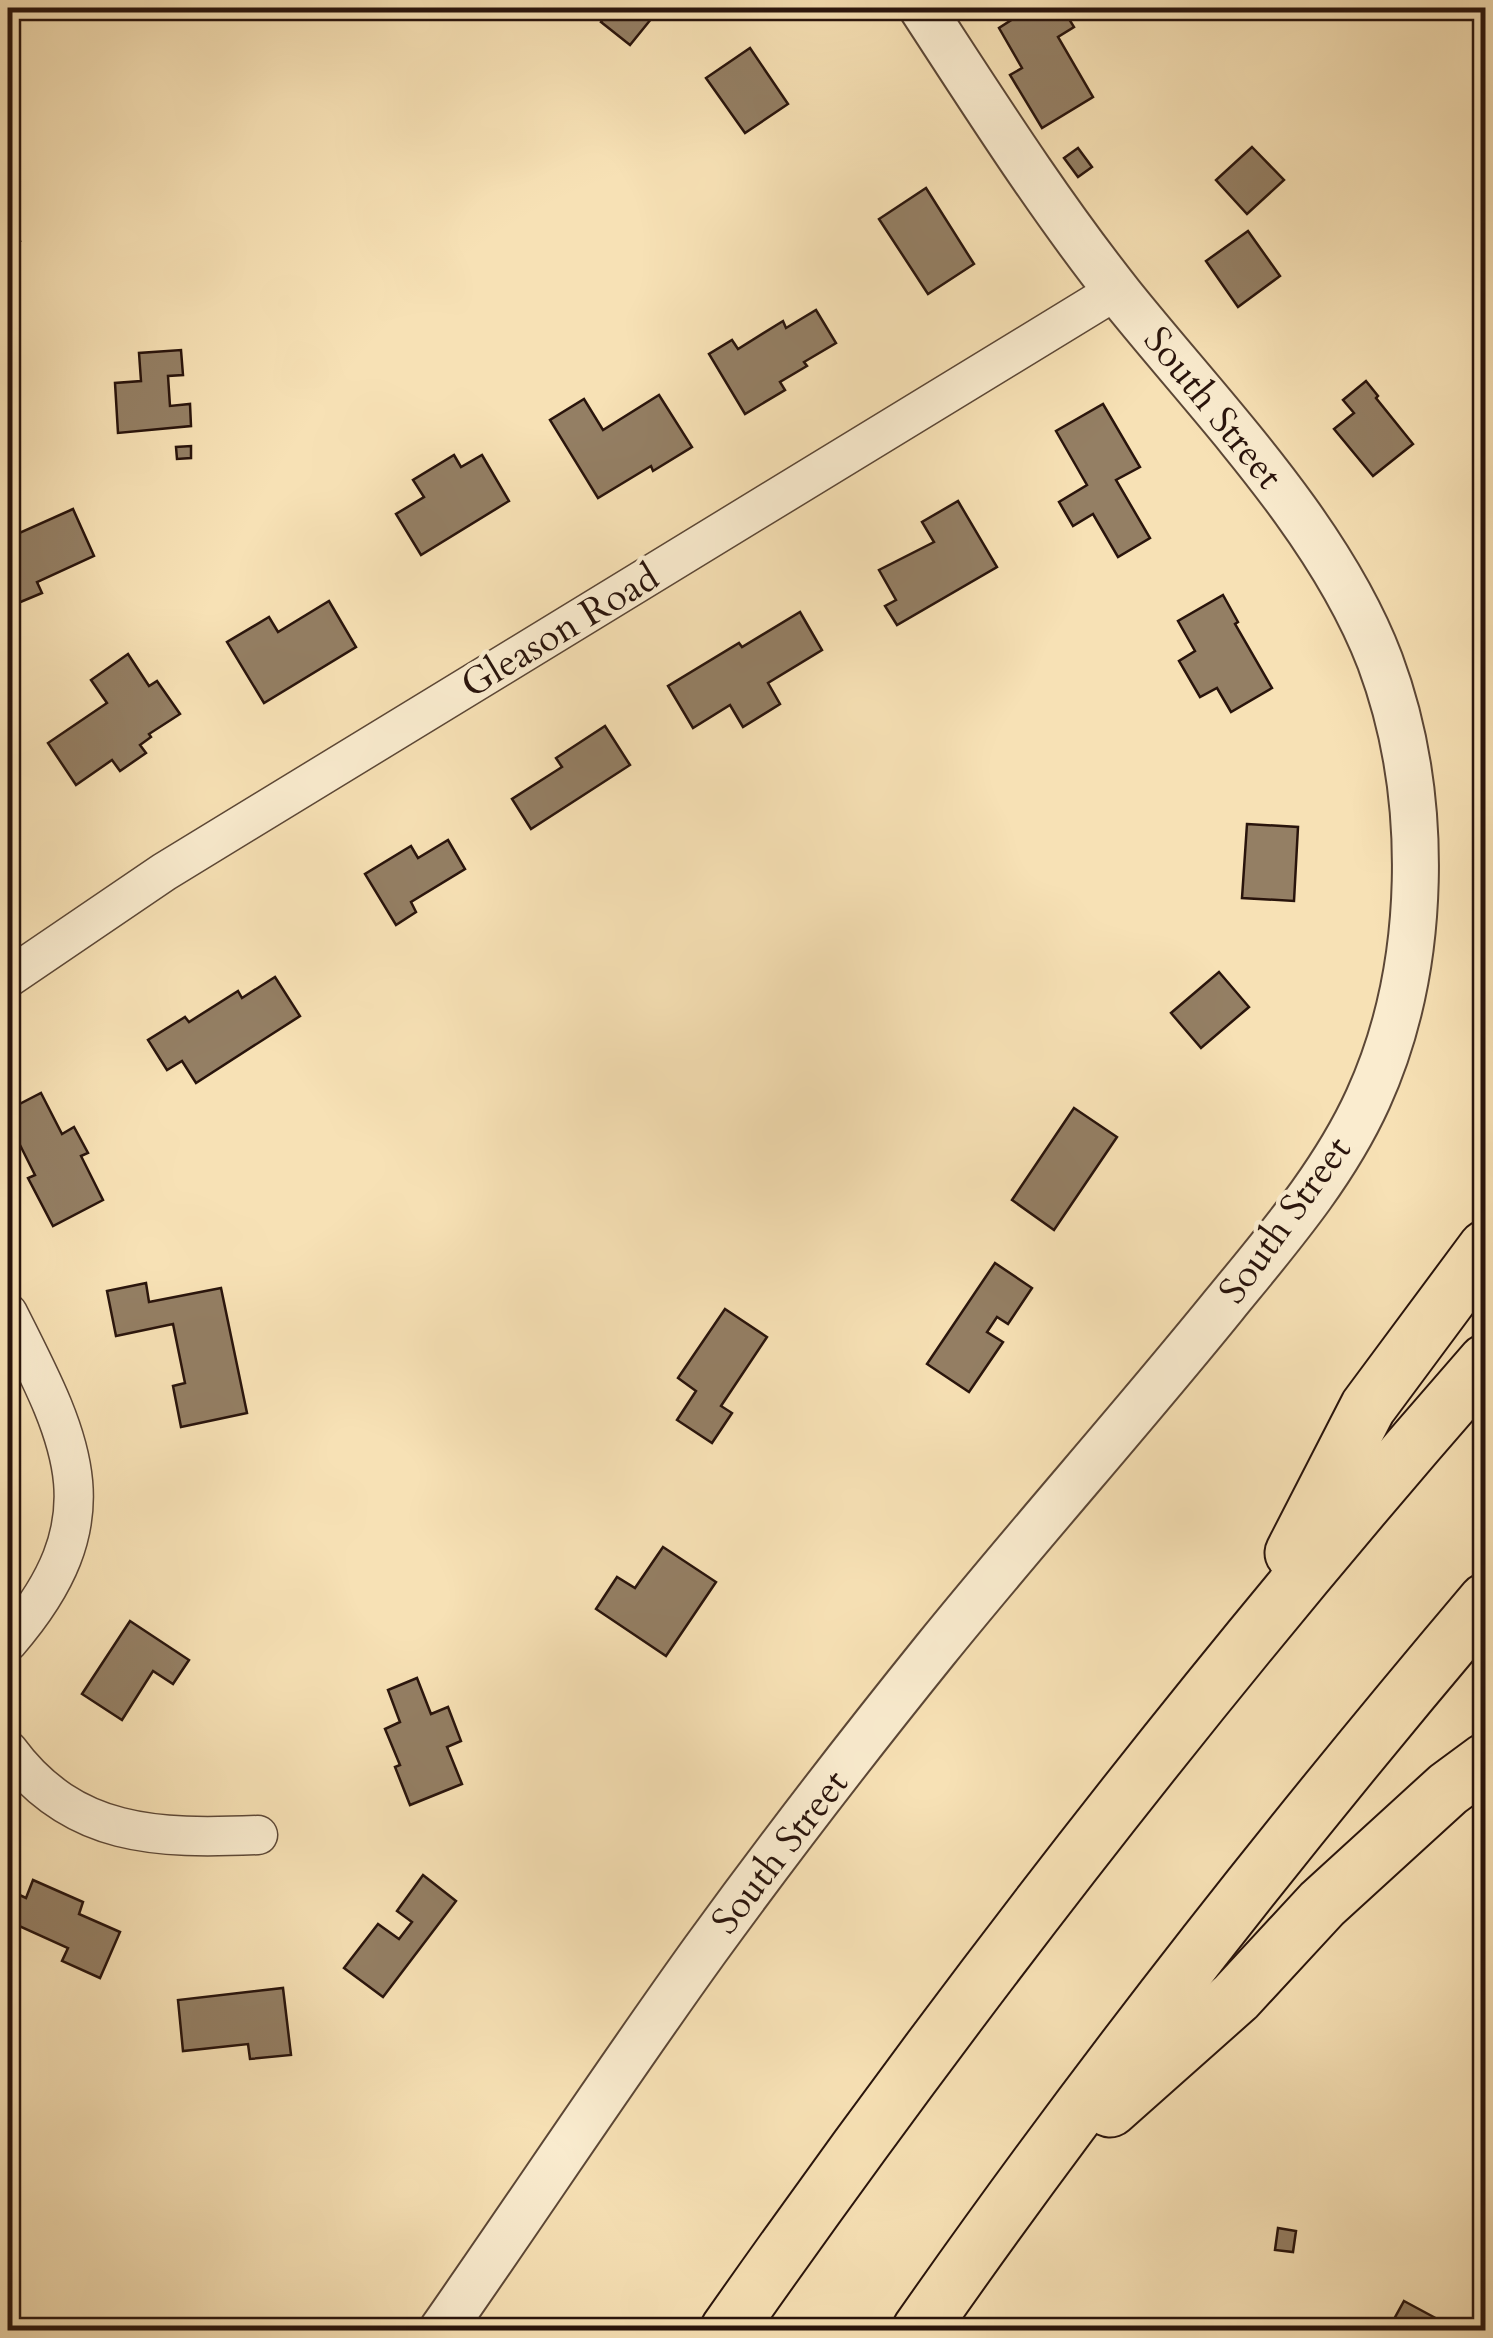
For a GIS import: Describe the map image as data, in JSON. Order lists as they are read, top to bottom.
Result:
{
  "streets": {
    "street": ["South Street", "Gleason Road"]
  },
  "crossings": [
    ["South Street", "Gleason Road"]
  ]
}
